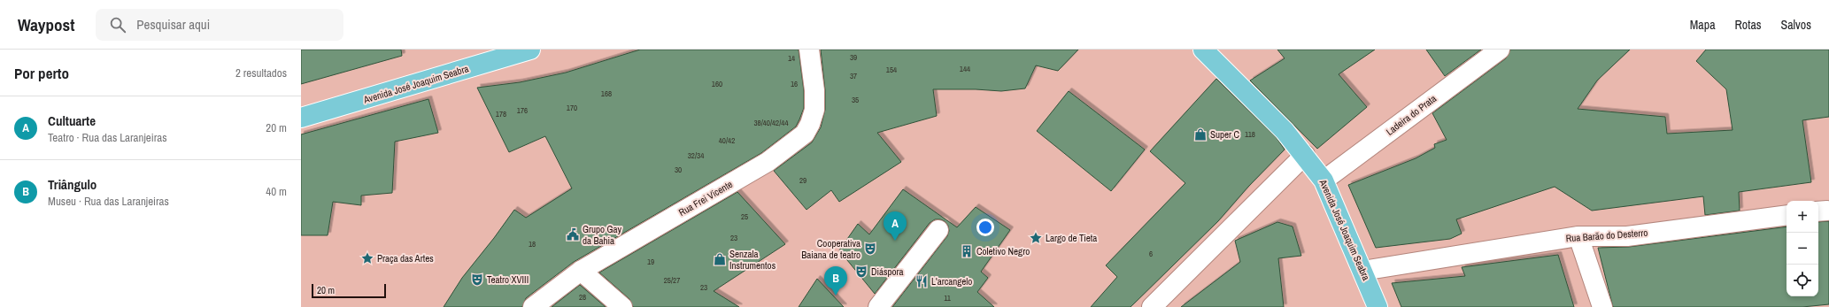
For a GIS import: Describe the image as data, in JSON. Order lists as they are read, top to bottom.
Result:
{
  "streets": {
    "main road": ["Avenida José Joaquim Seabra"],
    "street": ["Ladeira do Prata", "Rua Frei Vicente", "Rua Barão do Desterro"]
  },
  "crossings": [
    ["Avenida José Joaquim Seabra", "Ladeira do Prata"],
    ["Avenida José Joaquim Seabra", "Rua Barão do Desterro"]
  ],
  "places": {
    "shop": ["Super C", "Senzala Instrumentos"],
    "public building": ["Grupo Gay da Bahia"],
    "place": ["Largo de Tieta", "Praça das Artes"],
    "theatre": ["Cooperativa Baiana de teatro", "Diáspora", "Teatro XVIII"],
    "building": ["Coletivo Negro"],
    "restaurant": ["L'arcangelo"]
  },
  "house_numbers": [
    "39",
    "14",
    "144",
    "154",
    "37",
    "160",
    "16",
    "168",
    "35",
    "170",
    "176",
    "178",
    "38/40/42/44",
    "118",
    "40/42",
    "32/34",
    "30",
    "29",
    "25",
    "23",
    "18",
    "6",
    "19",
    "25/27",
    "23",
    "28",
    "11"
  ],
  "scale_bar": "20 m",
  "page": {
    "header": "Waypost",
    "search": "Pesquisar aqui",
    "nav": ["Mapa", "Rotas", "Salvos"],
    "heading": ["Por perto", "2 resultados"],
    "list": [
      {
        "mark": "A",
        "name": "Cultuarte",
        "note": "Teatro · Rua das Laranjeiras",
        "value": "20 m"
      },
      {
        "mark": "B",
        "name": "Triângulo",
        "note": "Museu · Rua das Laranjeiras",
        "value": "40 m"
      }
    ],
    "map_buttons": ["+", "−"],
    "pins": ["A", "B"],
    "scale": "20 m"
  }
}
